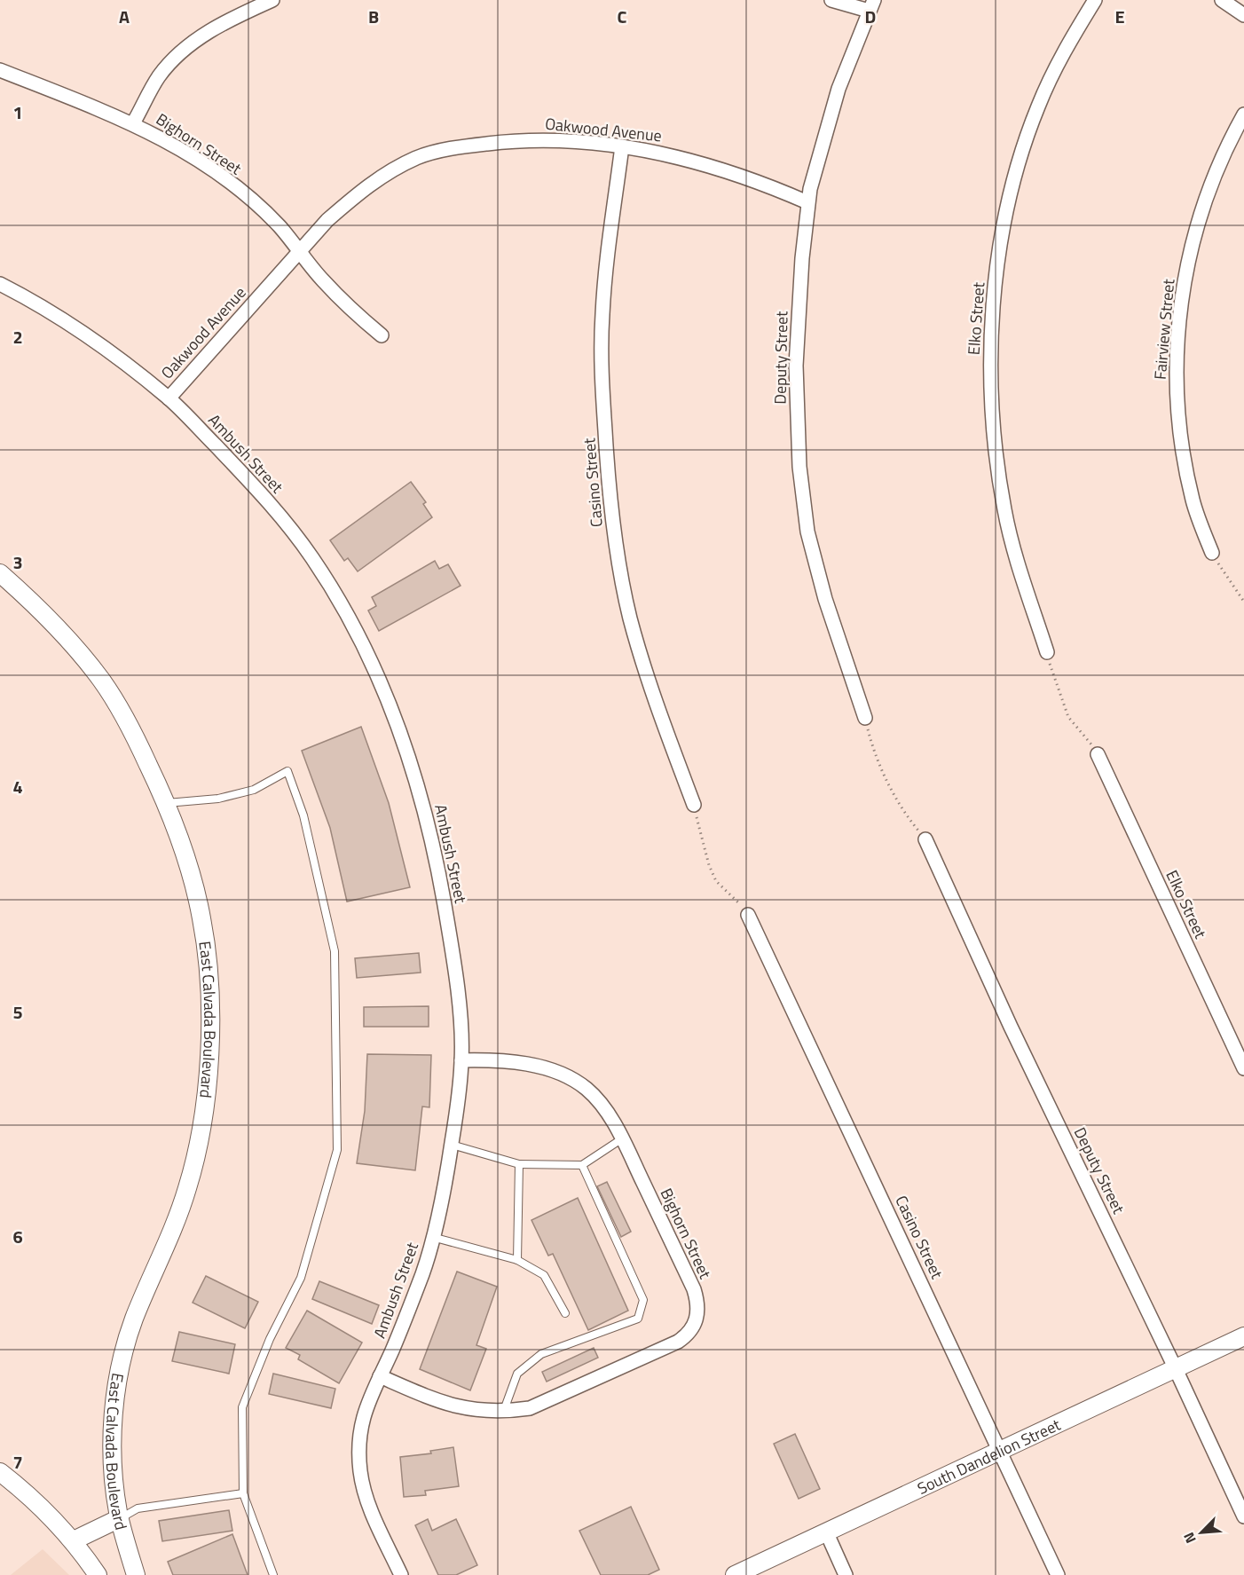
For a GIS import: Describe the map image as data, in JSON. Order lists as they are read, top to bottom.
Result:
{
  "streets": {
    "main road": ["East Calvada Boulevard", "South Dandelion Street"],
    "street": [
      "Oakwood Avenue",
      "Bighorn Street",
      "Elko Street",
      "Fairview Street",
      "Deputy Street",
      "Ambush Street",
      "Casino Street"
    ]
  },
  "crossings": [
    ["Oakwood Avenue", "Bighorn Street"],
    ["Oakwood Avenue", "Deputy Street"],
    ["Oakwood Avenue", "Ambush Street"],
    ["Oakwood Avenue", "Casino Street"],
    ["Bighorn Street", "Ambush Street"],
    ["Deputy Street", "South Dandelion Street"],
    ["Casino Street", "South Dandelion Street"]
  ],
  "north": "bottom left",
  "grid": {
    "columns": [
      "A",
      "B",
      "C",
      "D",
      "E"
    ],
    "rows": [
      "1",
      "2",
      "3",
      "4",
      "5",
      "6",
      "7"
    ]
  }
}
